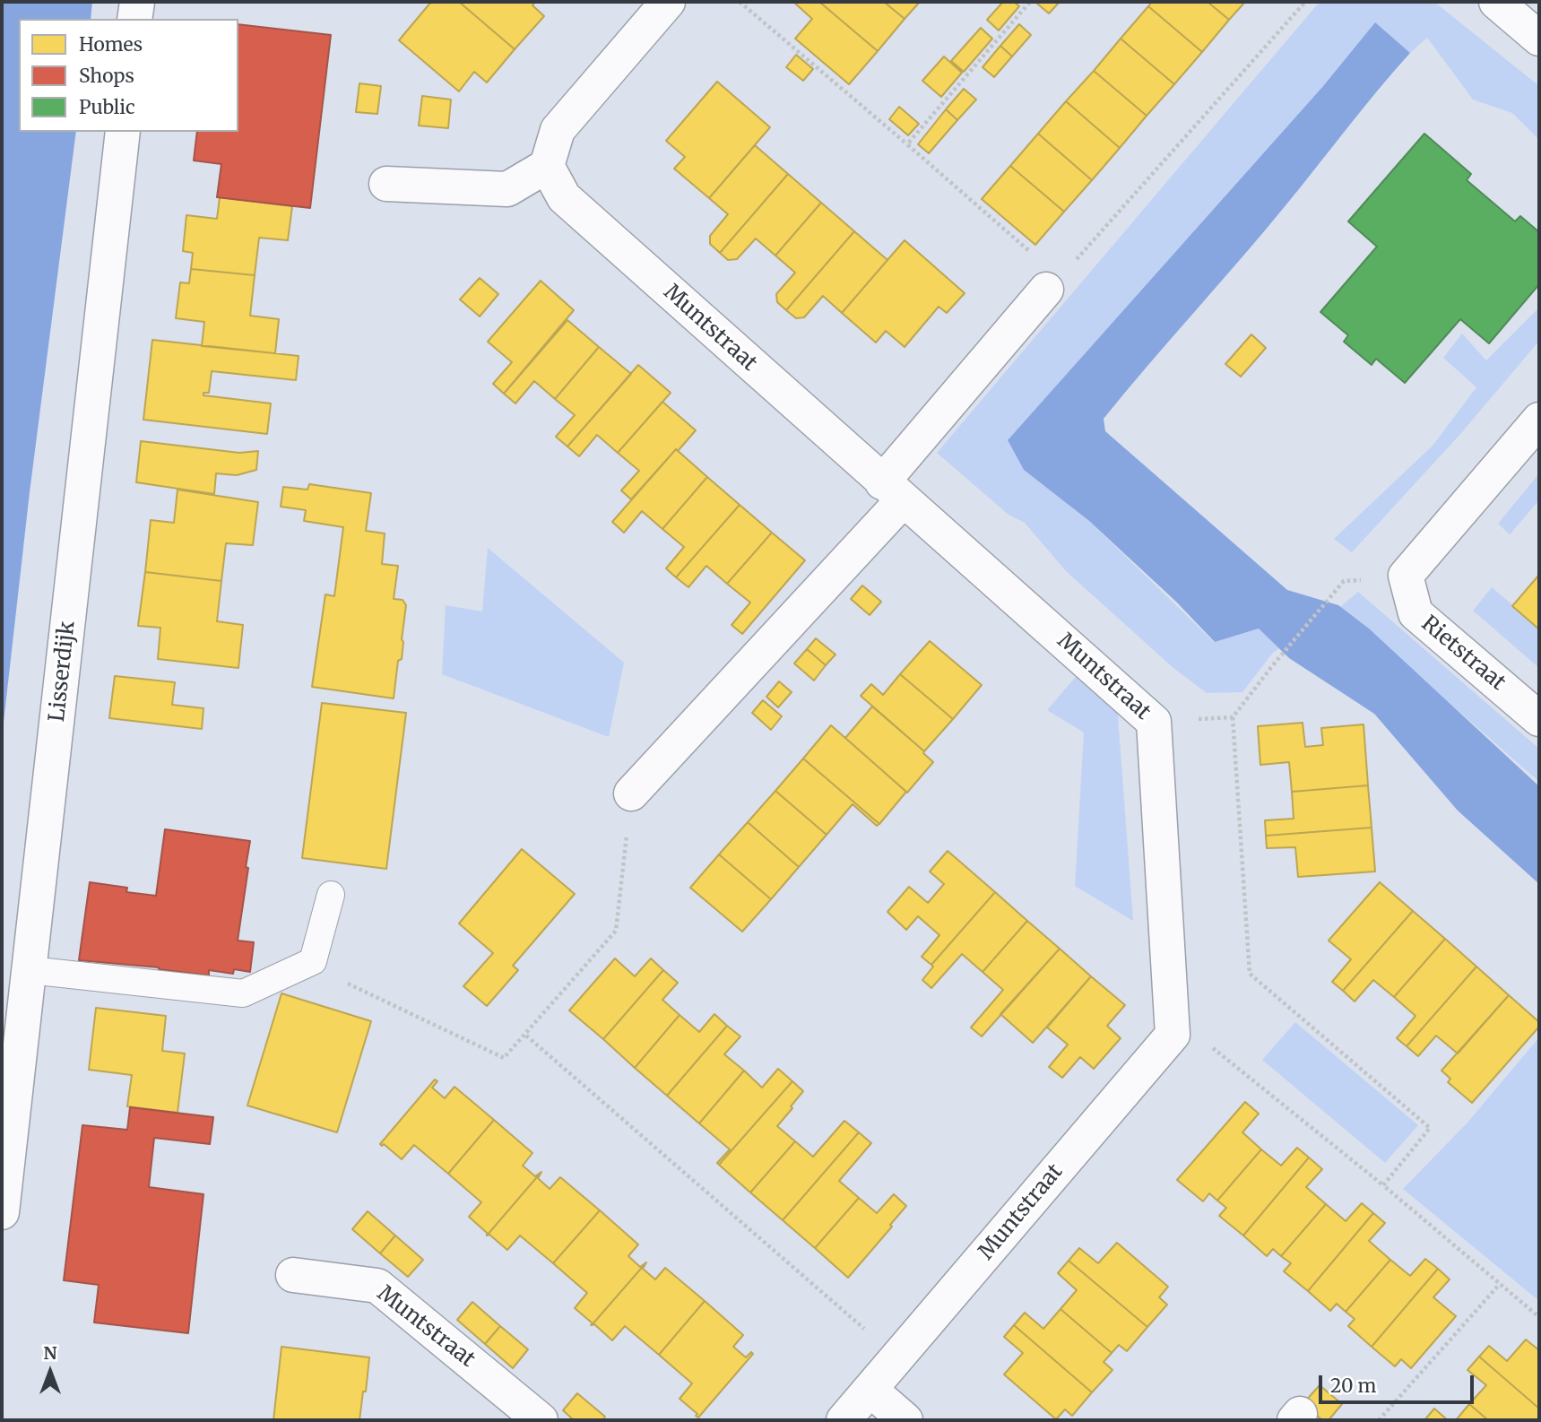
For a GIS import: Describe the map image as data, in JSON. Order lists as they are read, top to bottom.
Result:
{
  "streets": {
    "street": ["Muntstraat", "Rietstraat", "Lisserdijk"]
  },
  "legend": ["Homes", "Shops", "Public"],
  "scale_bar": "20 m",
  "north": "top"
}
